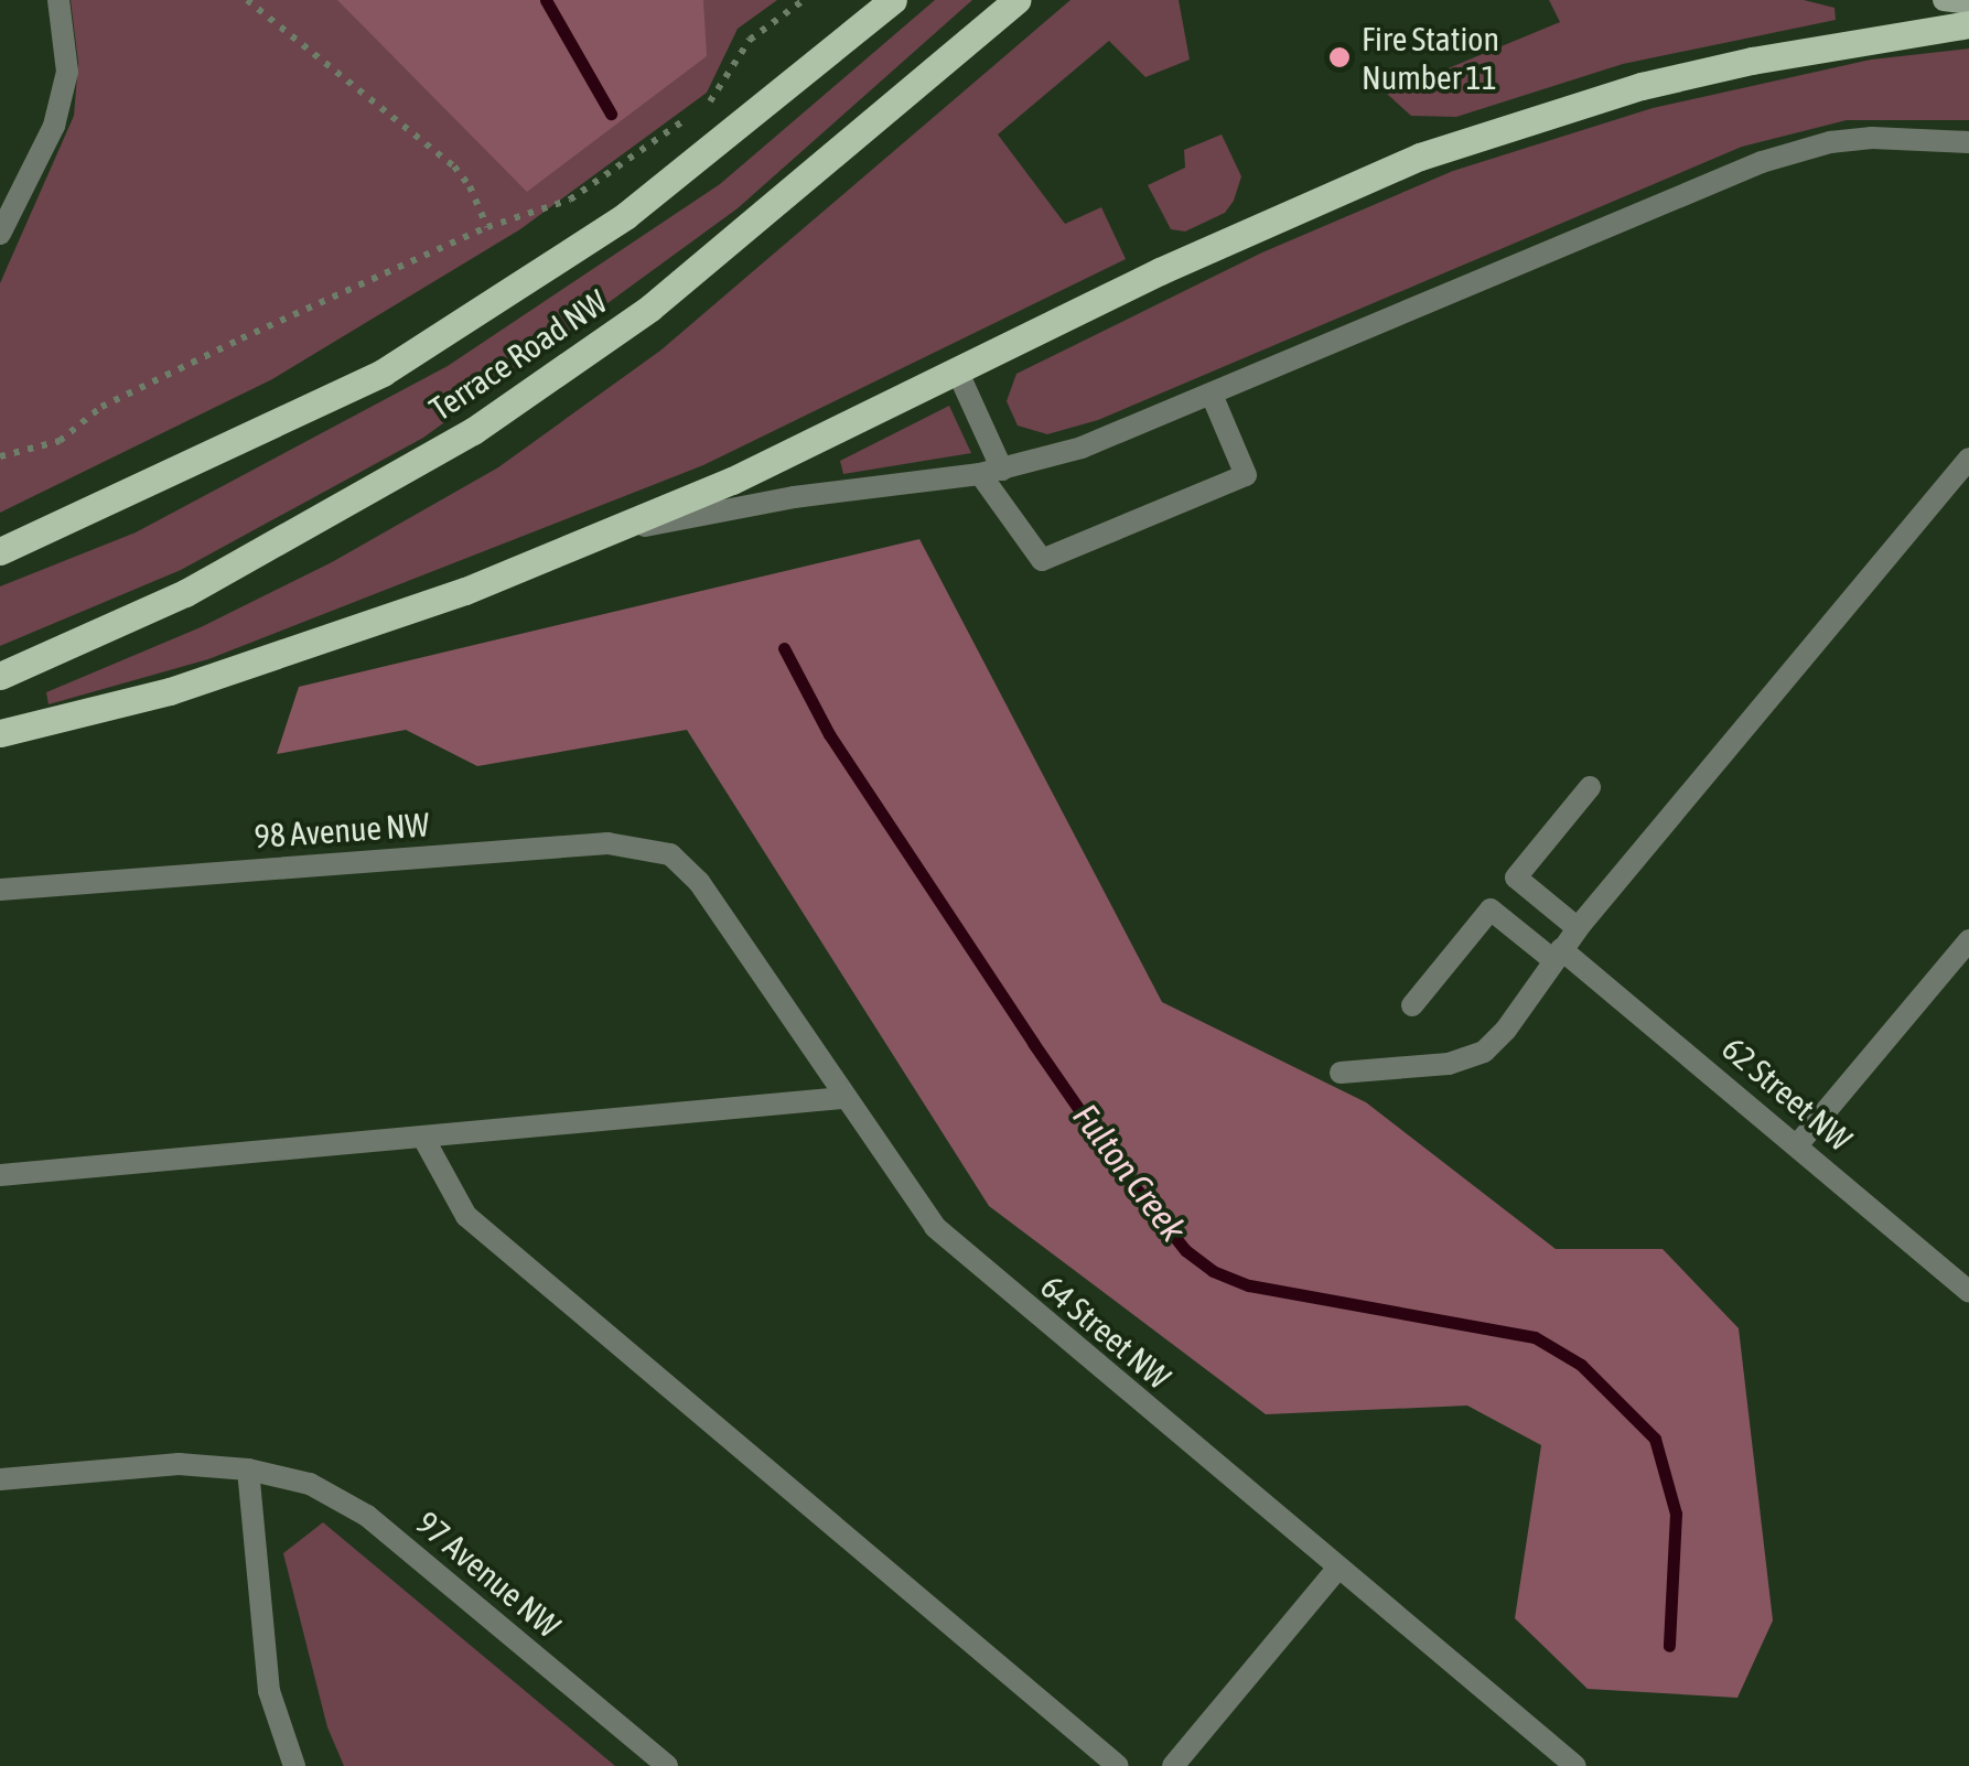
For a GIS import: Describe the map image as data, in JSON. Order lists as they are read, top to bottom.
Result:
{
  "streets": {
    "main road": ["Terrace Road NW"],
    "street": [
      "98 Avenue NW",
      "62 Street NW",
      "64 Street NW",
      "97 Avenue NW"
    ]
  },
  "crossings": [
    ["98 Avenue NW", "64 Street NW"]
  ],
  "water": ["Fulton Creek"],
  "places": ["Fire Station Number 11"]
}
